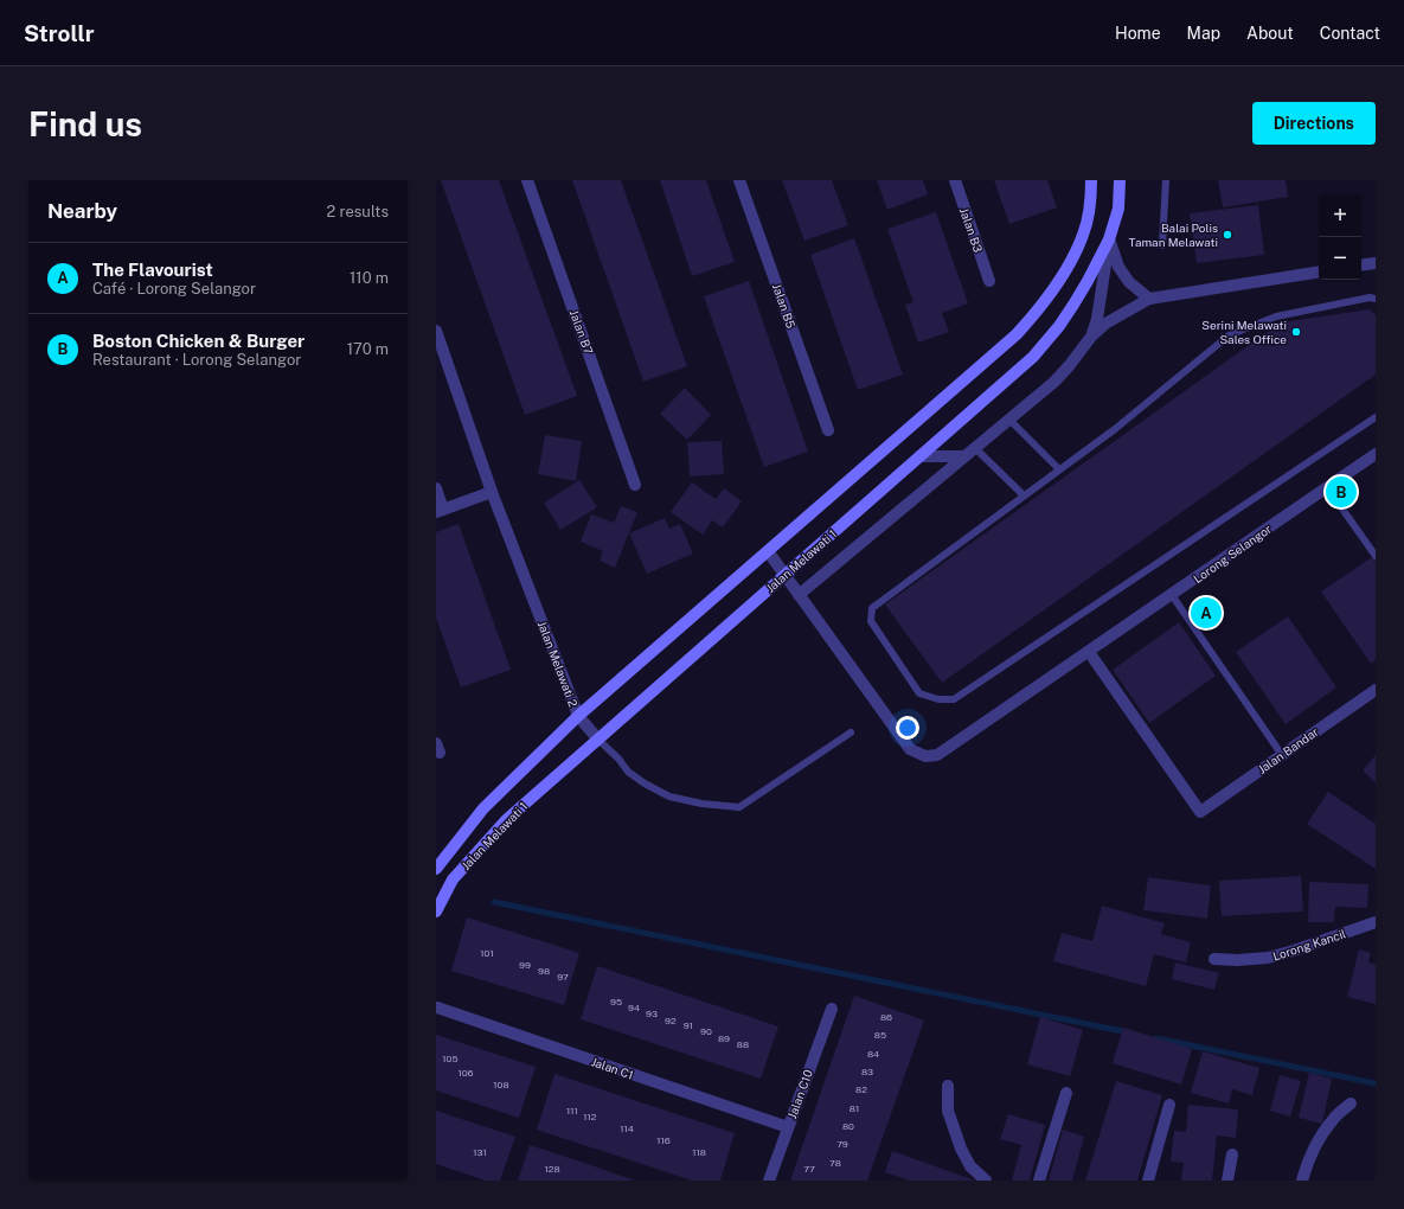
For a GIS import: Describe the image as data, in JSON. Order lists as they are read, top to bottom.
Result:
{
  "streets": {
    "street": [
      "Jalan B3",
      "Jalan B5",
      "Jalan B7",
      "Lorong Selangor",
      "Jalan Melawati 1",
      "Jalan Melawati 2",
      "Jalan Bandar",
      "Lorong Kancil",
      "Jalan C1",
      "Jalan C10"
    ]
  },
  "crossings": [
    ["Lorong Selangor", "Jalan Melawati 1"],
    ["Lorong Selangor", "Jalan Bandar"],
    ["Jalan Melawati 1", "Jalan Melawati 2"],
    ["Jalan C1", "Jalan C10"]
  ],
  "places": ["Balai Polis Taman Melawati", "Serini Melawati Sales Office"],
  "house_numbers": [
    "101",
    "99",
    "98",
    "97",
    "95",
    "94",
    "93",
    "86",
    "92",
    "91",
    "90",
    "85",
    "89",
    "88",
    "84",
    "105",
    "83",
    "106",
    "108",
    "82",
    "81",
    "111",
    "112",
    "80",
    "114",
    "116",
    "79",
    "131",
    "118",
    "78",
    "128",
    "77"
  ],
  "page": {
    "header": "Strollr",
    "nav": [
      "Home",
      "Map",
      "About",
      "Contact"
    ],
    "buttons": "Directions",
    "title": "Find us",
    "heading": ["Nearby", "2 results"],
    "map_buttons": ["+", "−"],
    "list": [
      {
        "mark": "A",
        "name": "The Flavourist",
        "note": "Café · Lorong Selangor",
        "value": "110 m"
      },
      {
        "mark": "B",
        "name": "Boston Chicken & Burger",
        "note": "Restaurant · Lorong Selangor",
        "value": "170 m"
      }
    ],
    "pins": ["B", "A"]
  }
}
